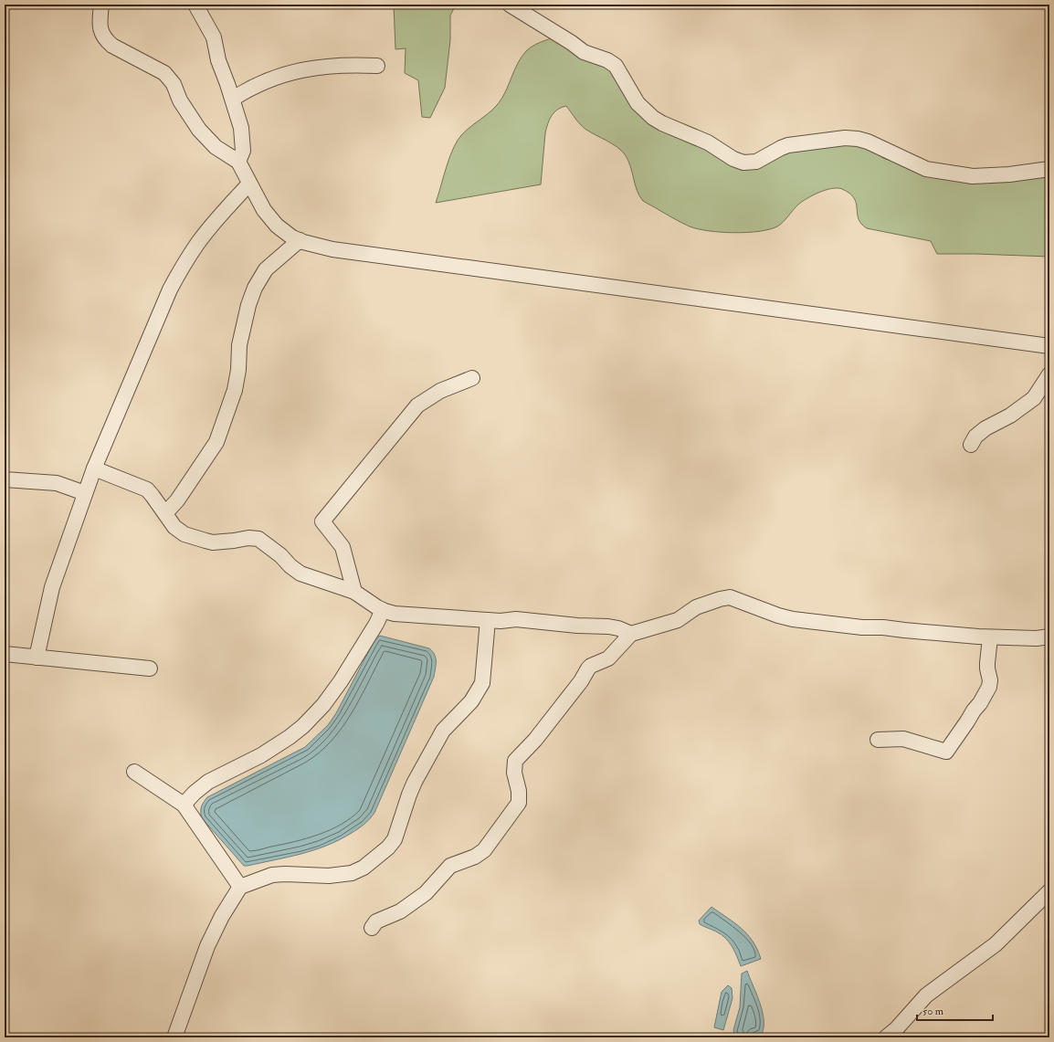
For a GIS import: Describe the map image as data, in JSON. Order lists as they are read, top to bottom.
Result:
{
  "scale_bar": "50 m"
}
